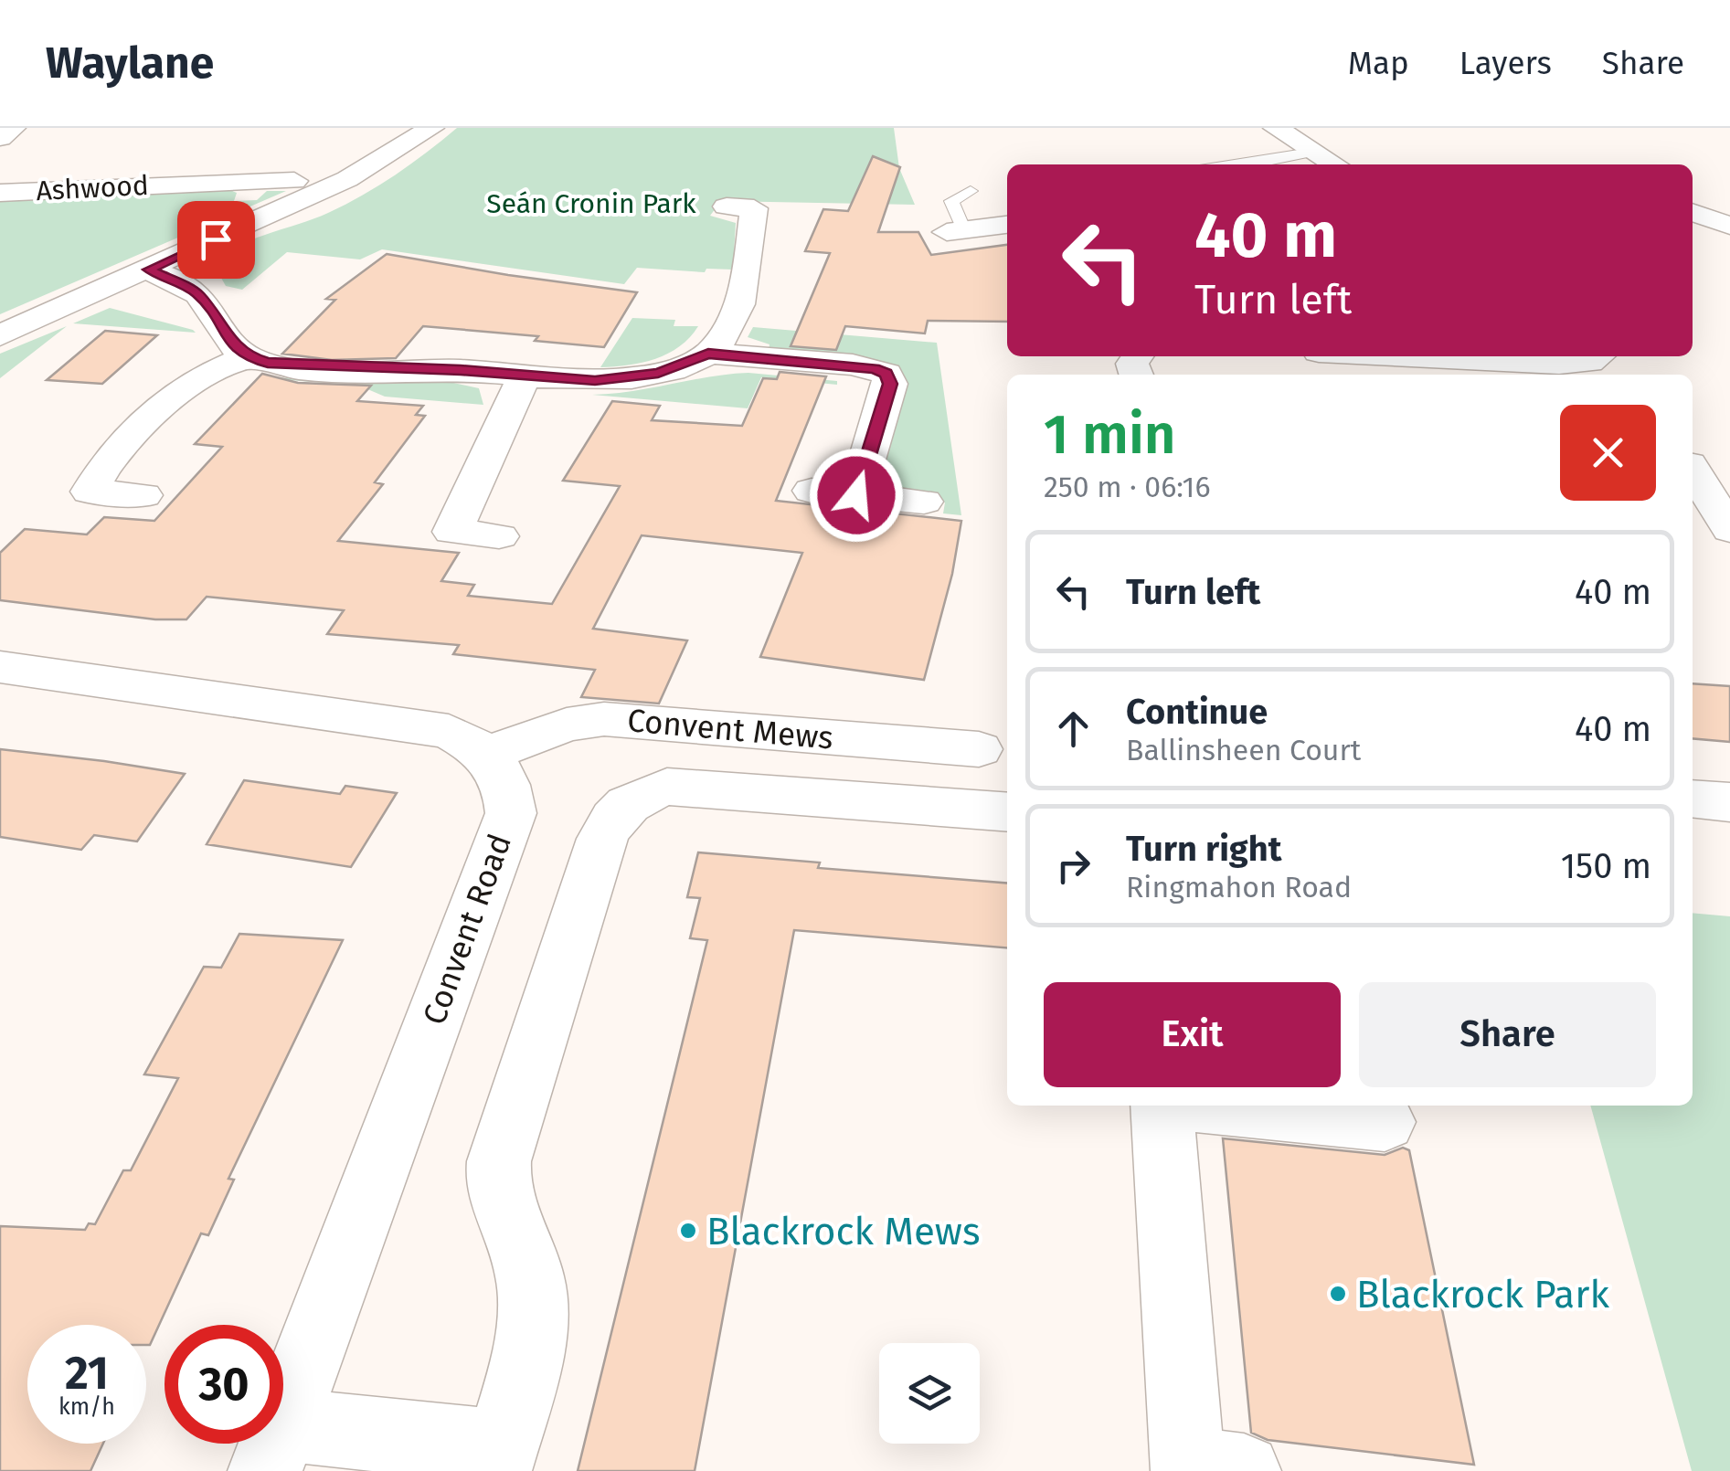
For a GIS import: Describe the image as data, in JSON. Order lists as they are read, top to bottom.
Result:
{
  "streets": {
    "street": ["Ashwood", "Convent Mews", "Convent Road"]
  },
  "crossings": [
    ["Convent Mews", "Convent Road"]
  ],
  "parks": ["Seán Cronin Park"],
  "places": ["Blackrock Mews", "Blackrock Park"],
  "page": {
    "header": "Waylane",
    "nav": ["Map", "Layers", "Share"],
    "turn": ["40 m", "Turn left"],
    "heading": ["1 min", "250 m · 06:16"],
    "list": [
      {
        "name": "Turn left",
        "value": "40 m"
      },
      {
        "name": "Continue",
        "note": "Ballinsheen Court",
        "value": "40 m"
      },
      {
        "name": "Turn right",
        "note": "Ringmahon Road",
        "value": "150 m"
      }
    ],
    "buttons": ["Exit", "Share"],
    "speed": "21 km/h",
    "limit": "30"
  }
}
